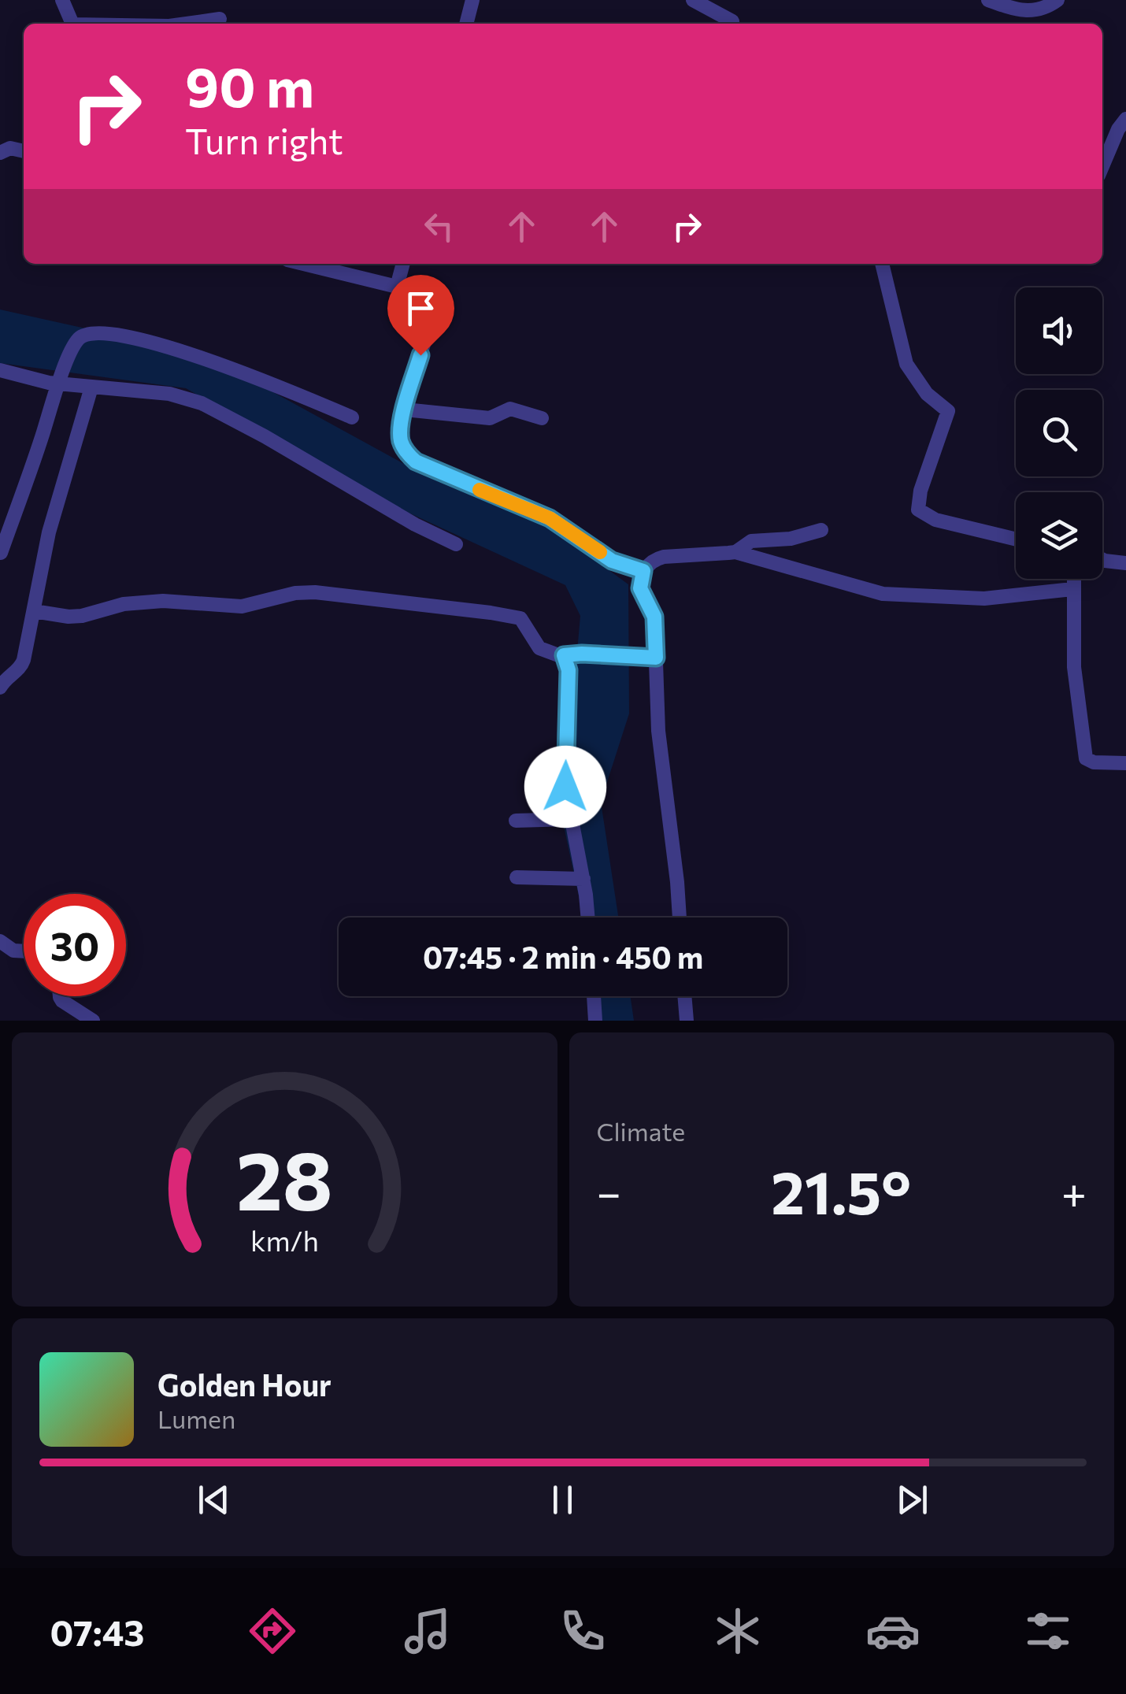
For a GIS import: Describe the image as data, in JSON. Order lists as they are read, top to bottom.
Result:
{
  "page": {
    "turn": ["90 m", "Turn right"],
    "limit": "30",
    "trip": "07:45 · 2 min · 450 m",
    "tile": "Climate",
    "heat": ["−", "21.5°", "+"],
    "song": ["Golden Hour", "Lumen"],
    "tabs": "07:43",
    "gauge": ["28", "km/h"]
  }
}
